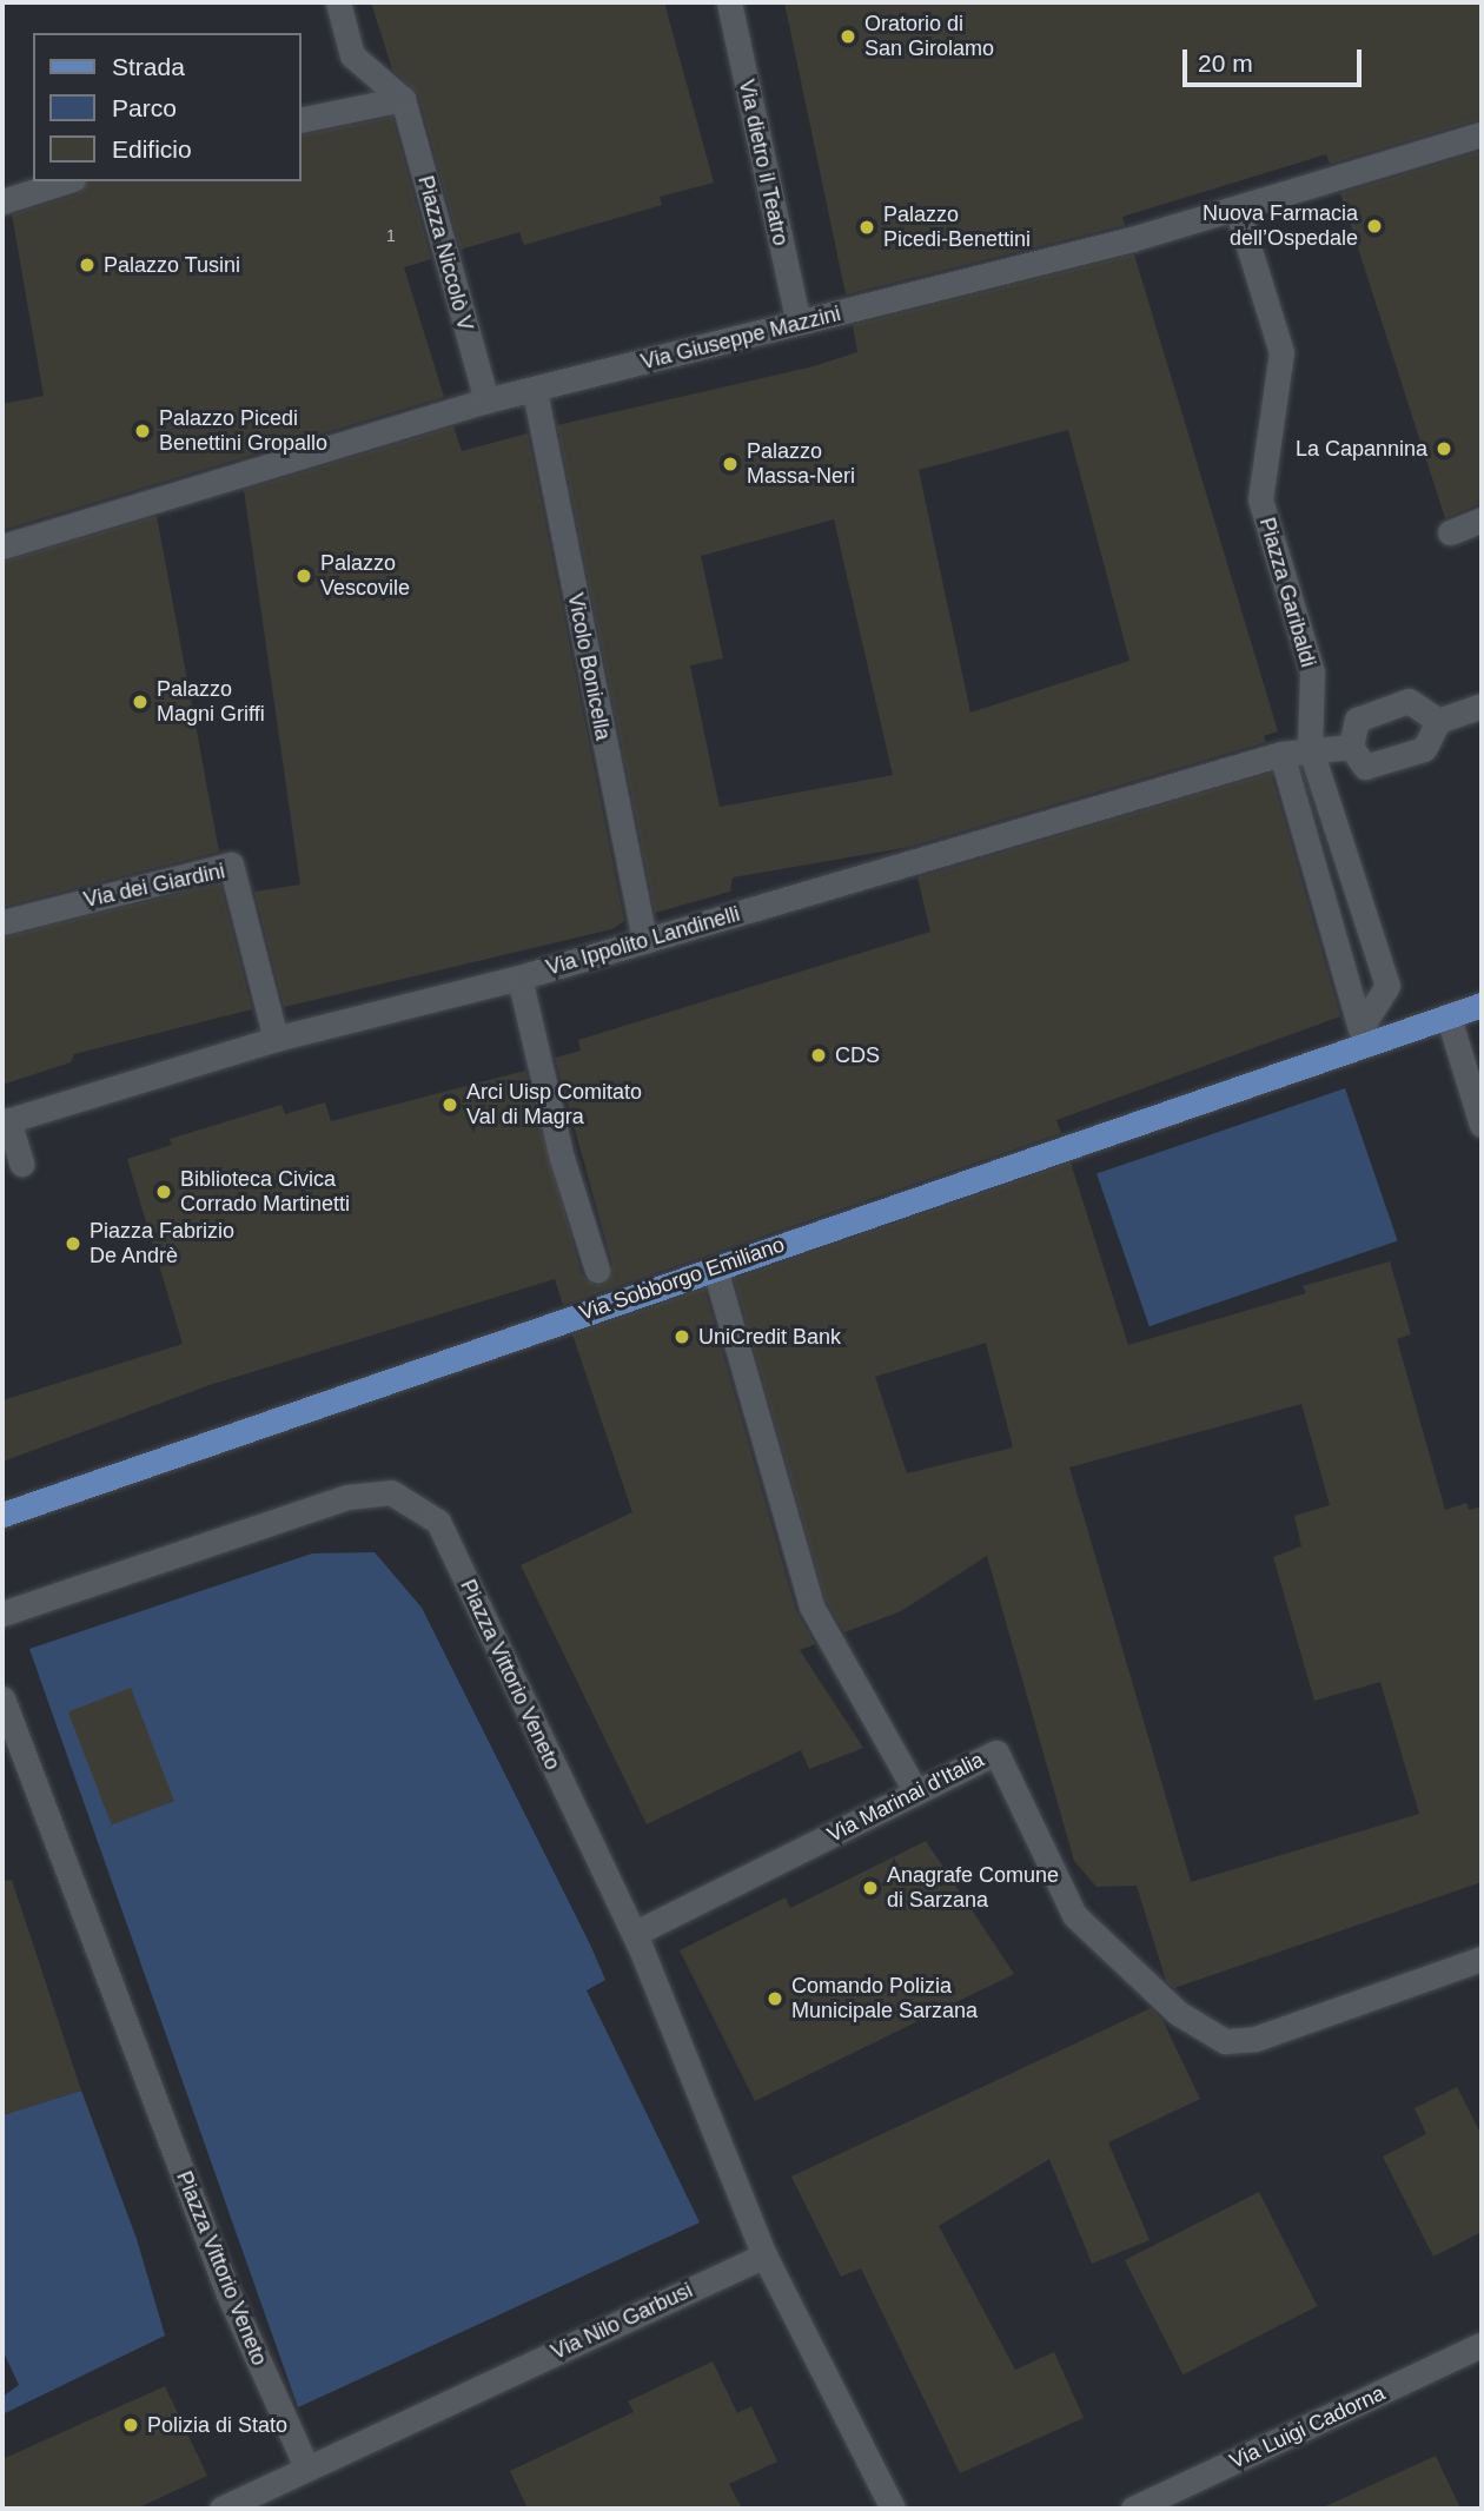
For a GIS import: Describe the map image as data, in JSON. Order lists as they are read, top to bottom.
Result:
{
  "streets": {
    "main road": ["Via Sobborgo Emiliano"],
    "street": [
      "Via dietro il Teatro",
      "Piazza Niccolò V",
      "Via Giuseppe Mazzini",
      "Piazza Garibaldi",
      "Vicolo Bonicella",
      "Via dei Giardini",
      "Via Ippolito Landinelli",
      "Piazza Vittorio Veneto",
      "Via Marinai d'Italia",
      "Via Nilo Garbusi",
      "Via Luigi Cadorna"
    ]
  },
  "crossings": [
    ["Via dietro il Teatro", "Via Giuseppe Mazzini"],
    ["Piazza Niccolò V", "Via Giuseppe Mazzini"],
    ["Via Giuseppe Mazzini", "Piazza Garibaldi"],
    ["Via Giuseppe Mazzini", "Vicolo Bonicella"],
    ["Piazza Garibaldi", "Via Ippolito Landinelli"],
    ["Piazza Garibaldi", "Via Sobborgo Emiliano"],
    ["Vicolo Bonicella", "Via Ippolito Landinelli"],
    ["Via dei Giardini", "Via Ippolito Landinelli"],
    ["Piazza Vittorio Veneto", "Via Marinai d'Italia"],
    ["Piazza Vittorio Veneto", "Via Nilo Garbusi"]
  ],
  "places": [
    "Oratorio di San Girolamo",
    "Nuova Farmacia dell’Ospedale",
    "Palazzo Picedi-Benettini",
    "Palazzo Tusini",
    "Palazzo Picedi Benettini Gropallo",
    "La Capannina",
    "Palazzo Massa-Neri",
    "Palazzo Vescovile",
    "Palazzo Magni Griffi",
    "CDS",
    "Arci Uisp Comitato Val di Magra",
    "Biblioteca Civica Corrado Martinetti",
    "Piazza Fabrizio De Andrè",
    "UniCredit Bank",
    "Anagrafe Comune di Sarzana",
    "Comando Polizia Municipale Sarzana",
    "Polizia di Stato"
  ],
  "house_numbers": ["1"],
  "legend": ["Strada", "Parco", "Edificio"],
  "scale_bar": "20 m"
}
